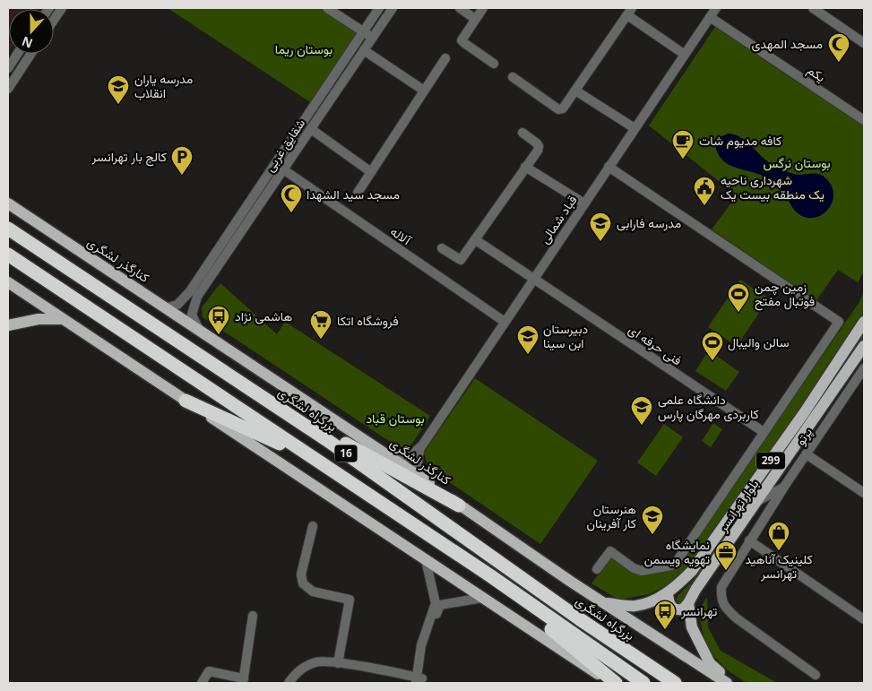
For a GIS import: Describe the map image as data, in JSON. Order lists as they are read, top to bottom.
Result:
{
  "streets": {
    "highway": ["بزرگراه لشگری", "16"],
    "main road": ["کنارگذر لشگری", "299", "بلوار تهرانسر"],
    "street": [
      "یکم",
      "شقایق غربی",
      "قباد شمالی",
      "آلاله",
      "فنی حرفه ای",
      "پرتو"
    ]
  },
  "crossings": [
    ["یکم", "قباد شمالی"],
    ["شقایق غربی", "آلاله"],
    ["قباد شمالی", "آلاله"],
    ["قباد شمالی", "فنی حرفه ای"],
    ["کنارگذر لشگری", "بلوار تهرانسر"]
  ],
  "parks": ["بوستان ریما", "بوستان نرگس", "بوستان قباد"],
  "places": {
    "mosque": ["مسجد المهدی", "مسجد سید الشهدا"],
    "school or university": [
      "مدرسه یاران انقلاب",
      "مدرسه فارابی",
      "دبیرستان ابن سینا",
      "دانشگاه علمی کاربردی مهرگان پارس",
      "هنرستان کار آفرینان"
    ],
    "cafe": ["کافه مدیوم شات"],
    "parking": ["کالج بار تهرانسر"],
    "public building": ["شهرداری ناحیه یک منطقه بیست یک"],
    "sports": ["زمین چمن فوتبال مفتح", "سالن والیبال"],
    "bus stop": ["هاشمی نژاد", "تهرانسر"],
    "supermarket": ["فروشگاه اتکا"],
    "shop": ["کلینیک آناهید تهرانسر"],
    "office": ["نمایشگاه تهویه ویسمن"]
  },
  "north": "bottom"
}
